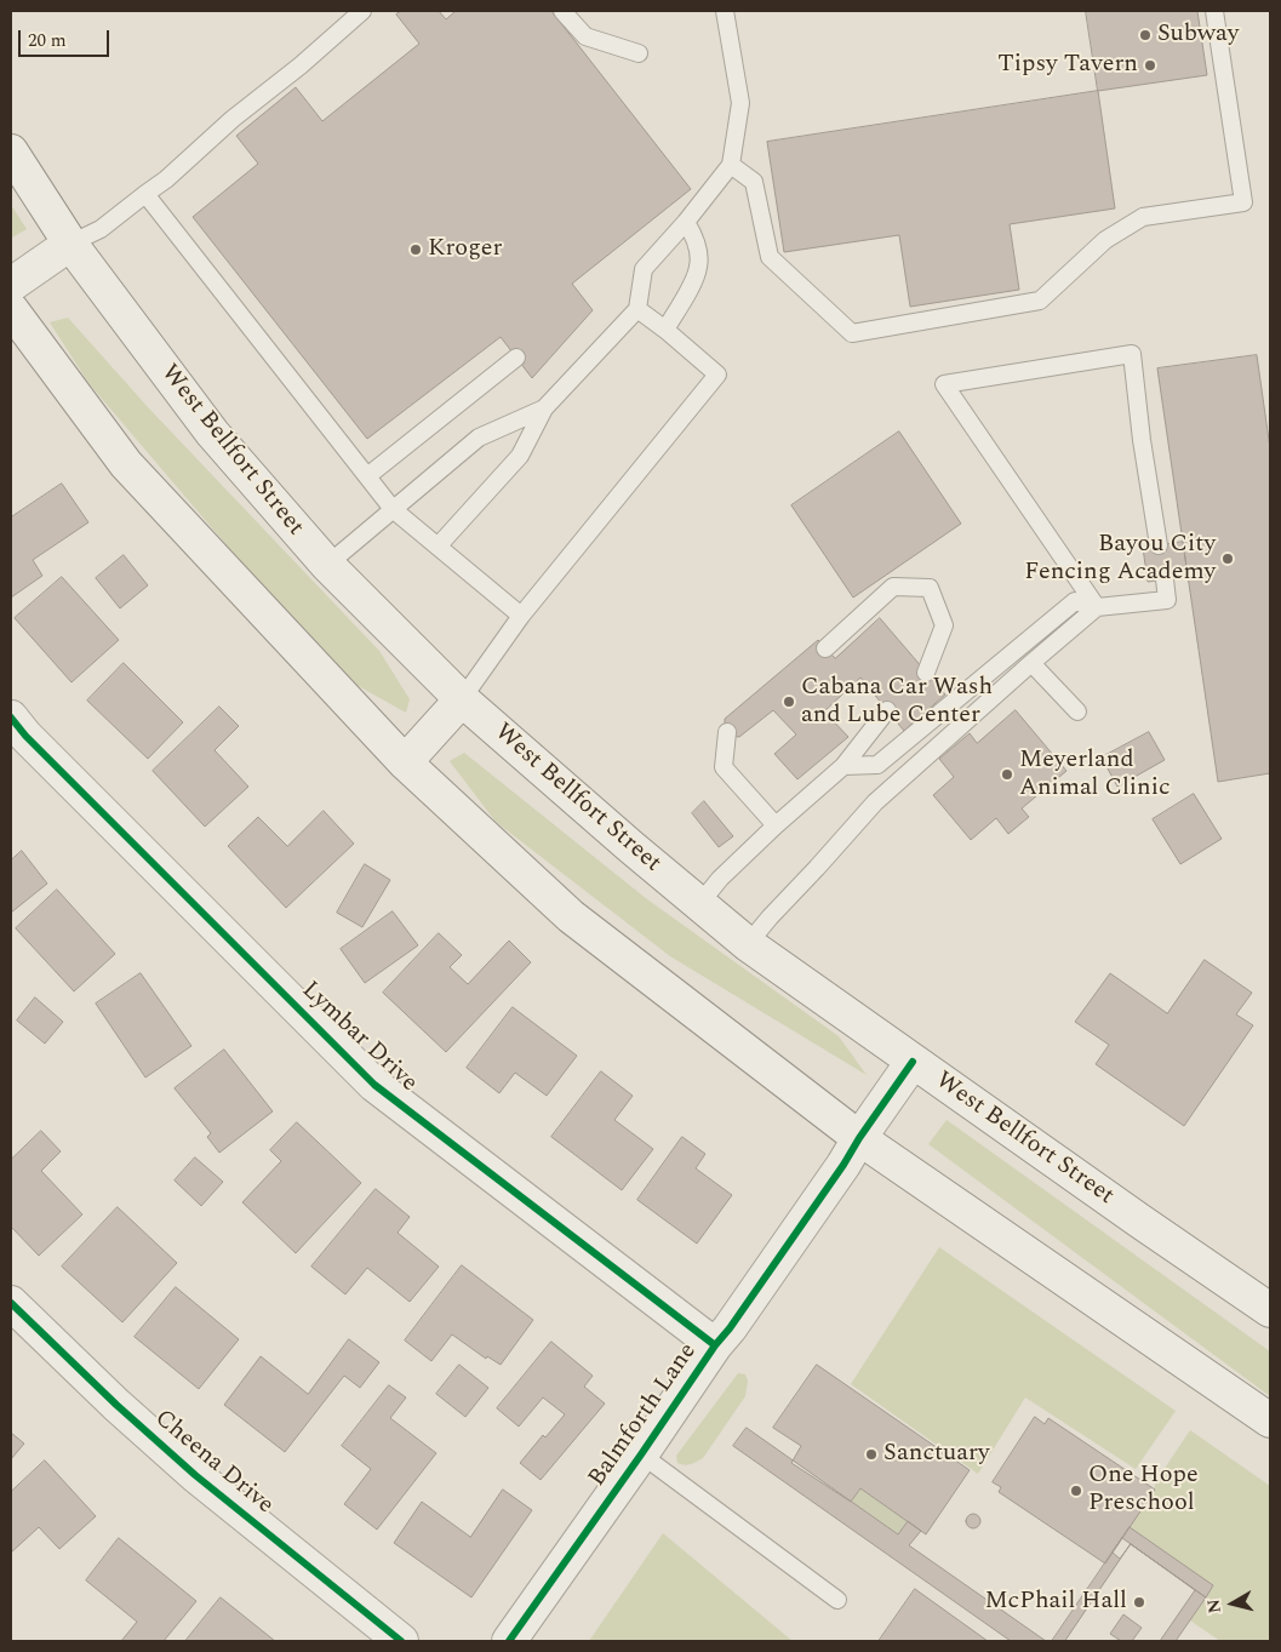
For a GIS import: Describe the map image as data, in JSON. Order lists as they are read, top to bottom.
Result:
{
  "streets": {
    "main road": [
      "West Bellfort Street",
      "Lymbar Drive",
      "Balmforth Lane",
      "Cheena Drive"
    ]
  },
  "crossings": [
    ["West Bellfort Street", "Balmforth Lane"],
    ["Lymbar Drive", "Balmforth Lane"]
  ],
  "places": [
    "Subway",
    "Tipsy Tavern",
    "Kroger",
    "Bayou City Fencing Academy",
    "Cabana Car Wash and Lube Center",
    "Meyerland Animal Clinic",
    "Sanctuary",
    "One Hope Preschool",
    "McPhail Hall"
  ],
  "scale_bar": "20 m",
  "north": "left"
}
